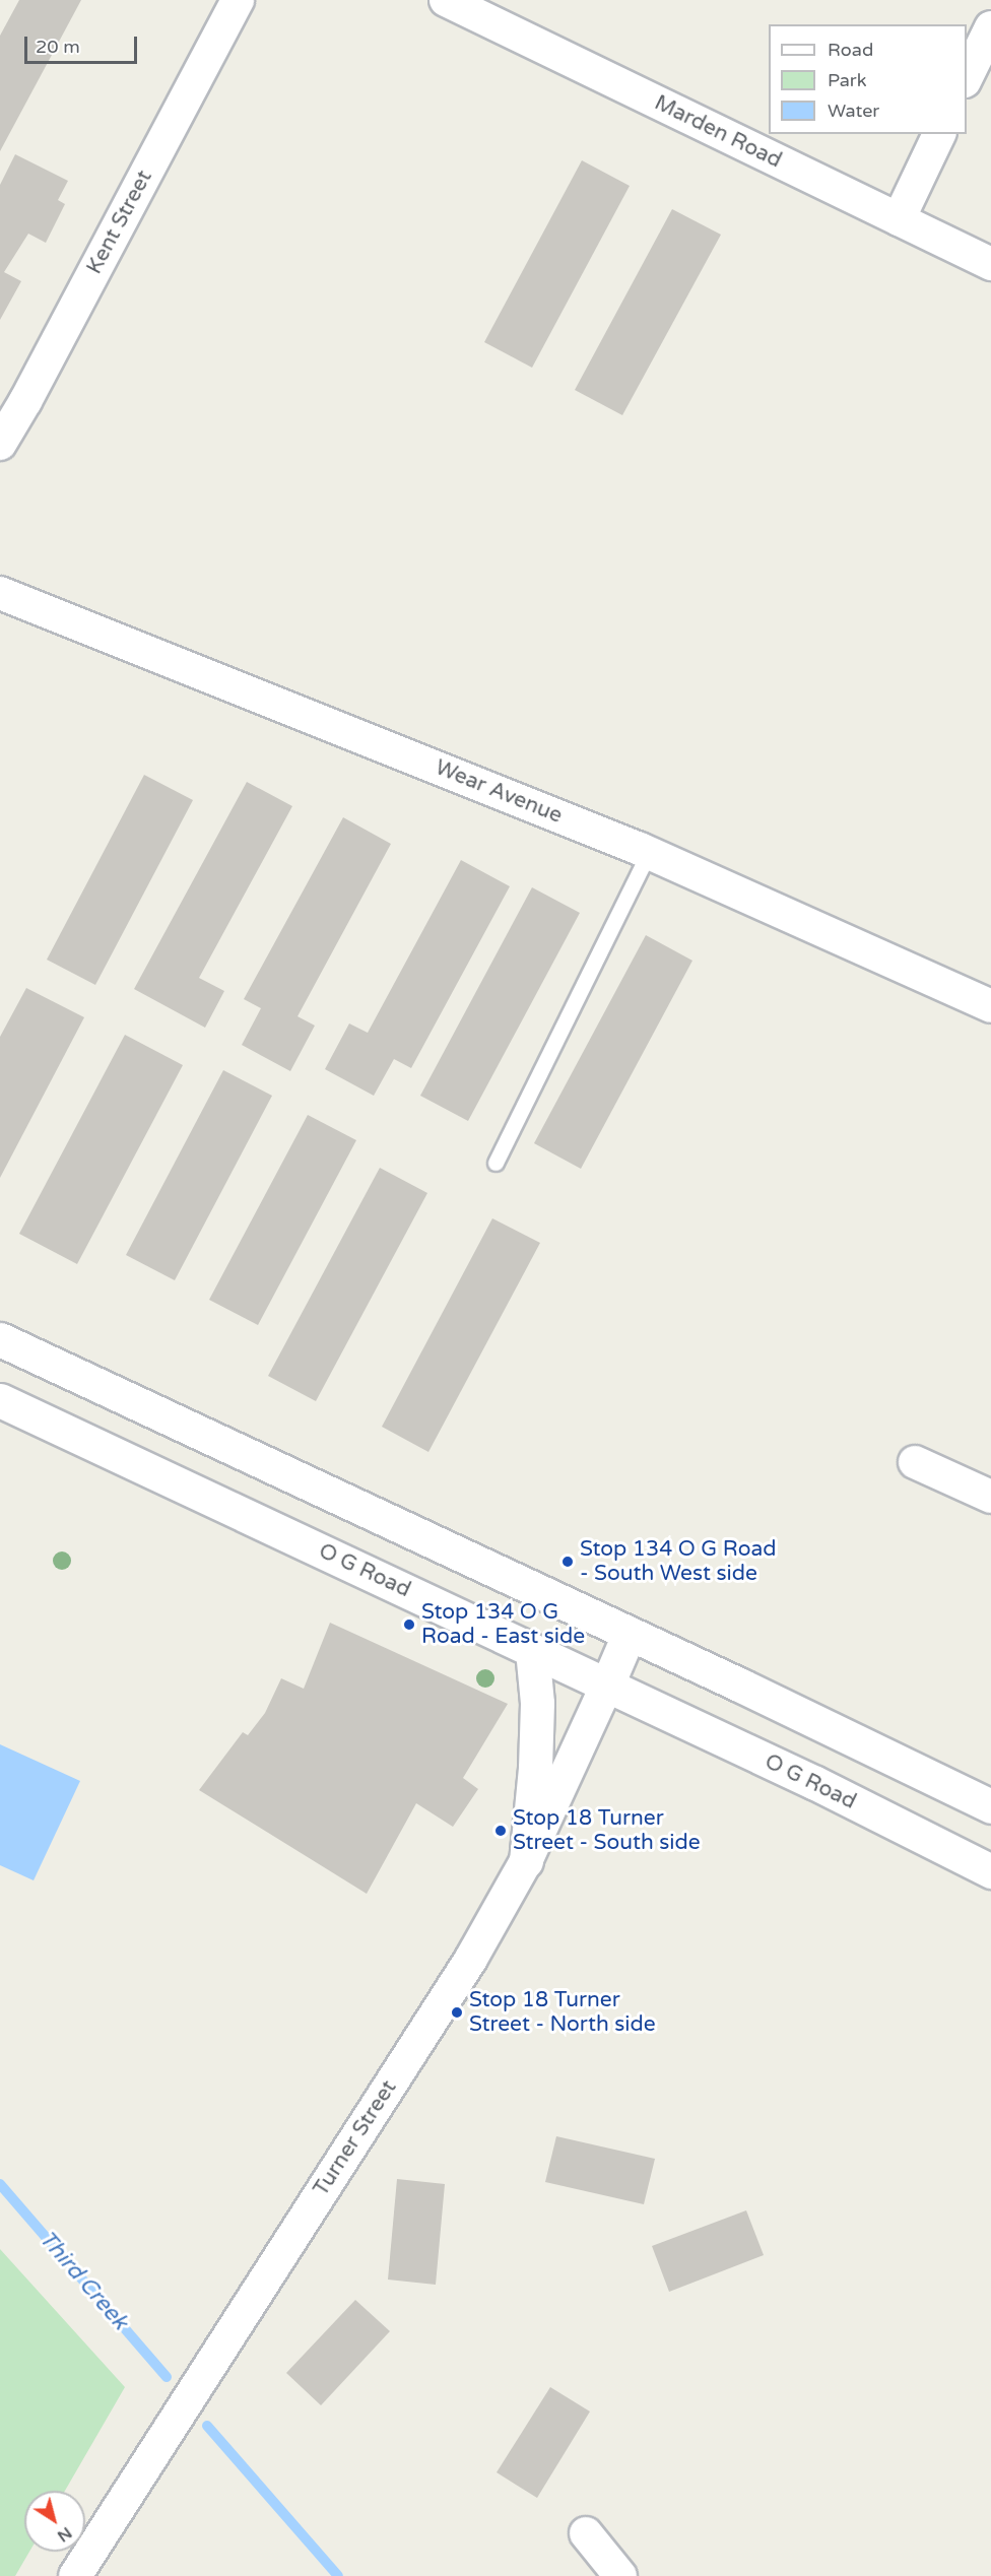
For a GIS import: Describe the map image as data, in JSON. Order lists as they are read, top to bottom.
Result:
{
  "streets": {
    "main road": ["O G Road"],
    "street": [
      "Marden Road",
      "Kent Street",
      "Wear Avenue",
      "Turner Street"
    ]
  },
  "crossings": [
    ["O G Road", "Turner Street"]
  ],
  "water": ["Third Creek"],
  "places": [
    "Stop 134 O G Road - South West side",
    "Stop 134 O G Road - East side",
    "Stop 18 Turner Street - South side",
    "Stop 18 Turner Street - North side"
  ],
  "legend": ["Road", "Park", "Water"],
  "scale_bar": "20 m",
  "north": "bottom right"
}
